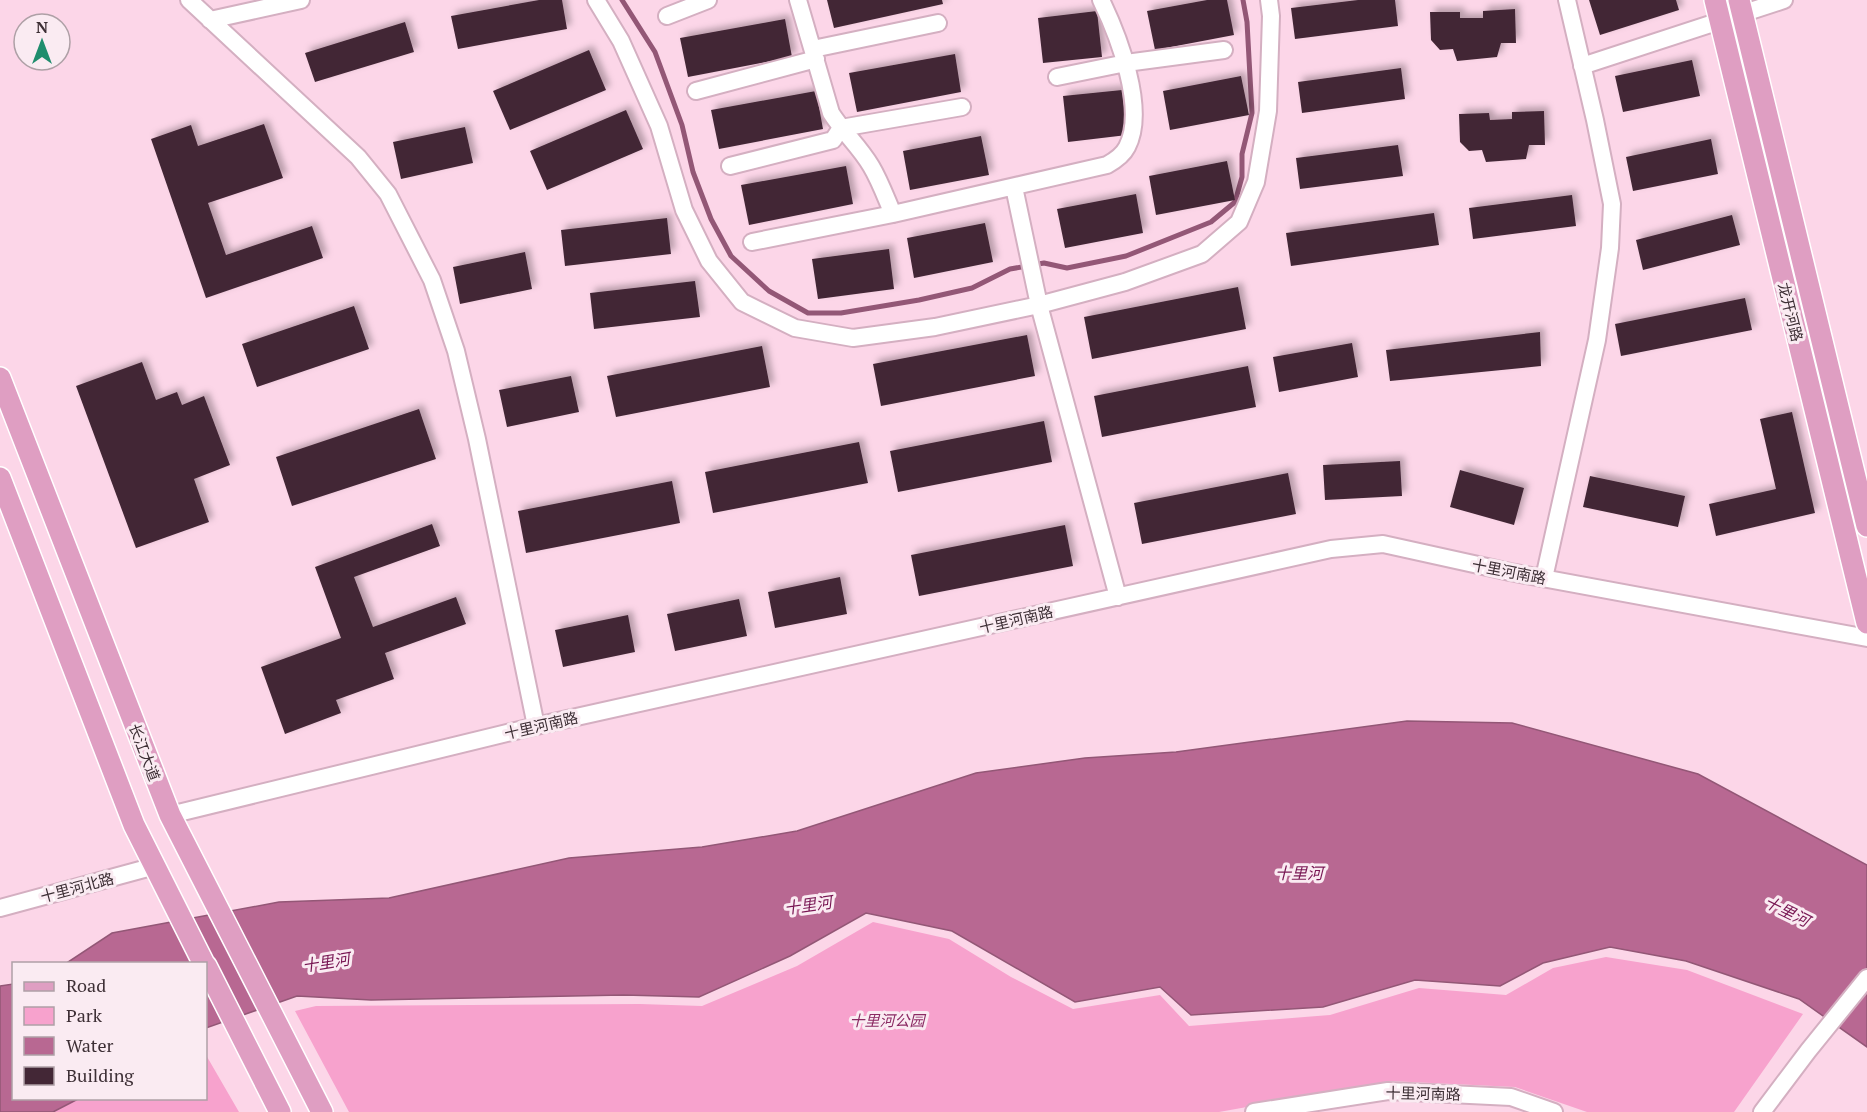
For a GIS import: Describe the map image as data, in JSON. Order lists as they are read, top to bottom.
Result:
{
  "streets": {
    "main road": ["龙开河路", "长江大道"],
    "street": ["十里河南路", "十里河北路"]
  },
  "crossings": [
    ["十里河南路", "长江大道"]
  ],
  "water": ["十里河"],
  "parks": ["十里河公园"],
  "legend": [
    "Road",
    "Park",
    "Water",
    "Building"
  ],
  "north": "top"
}
